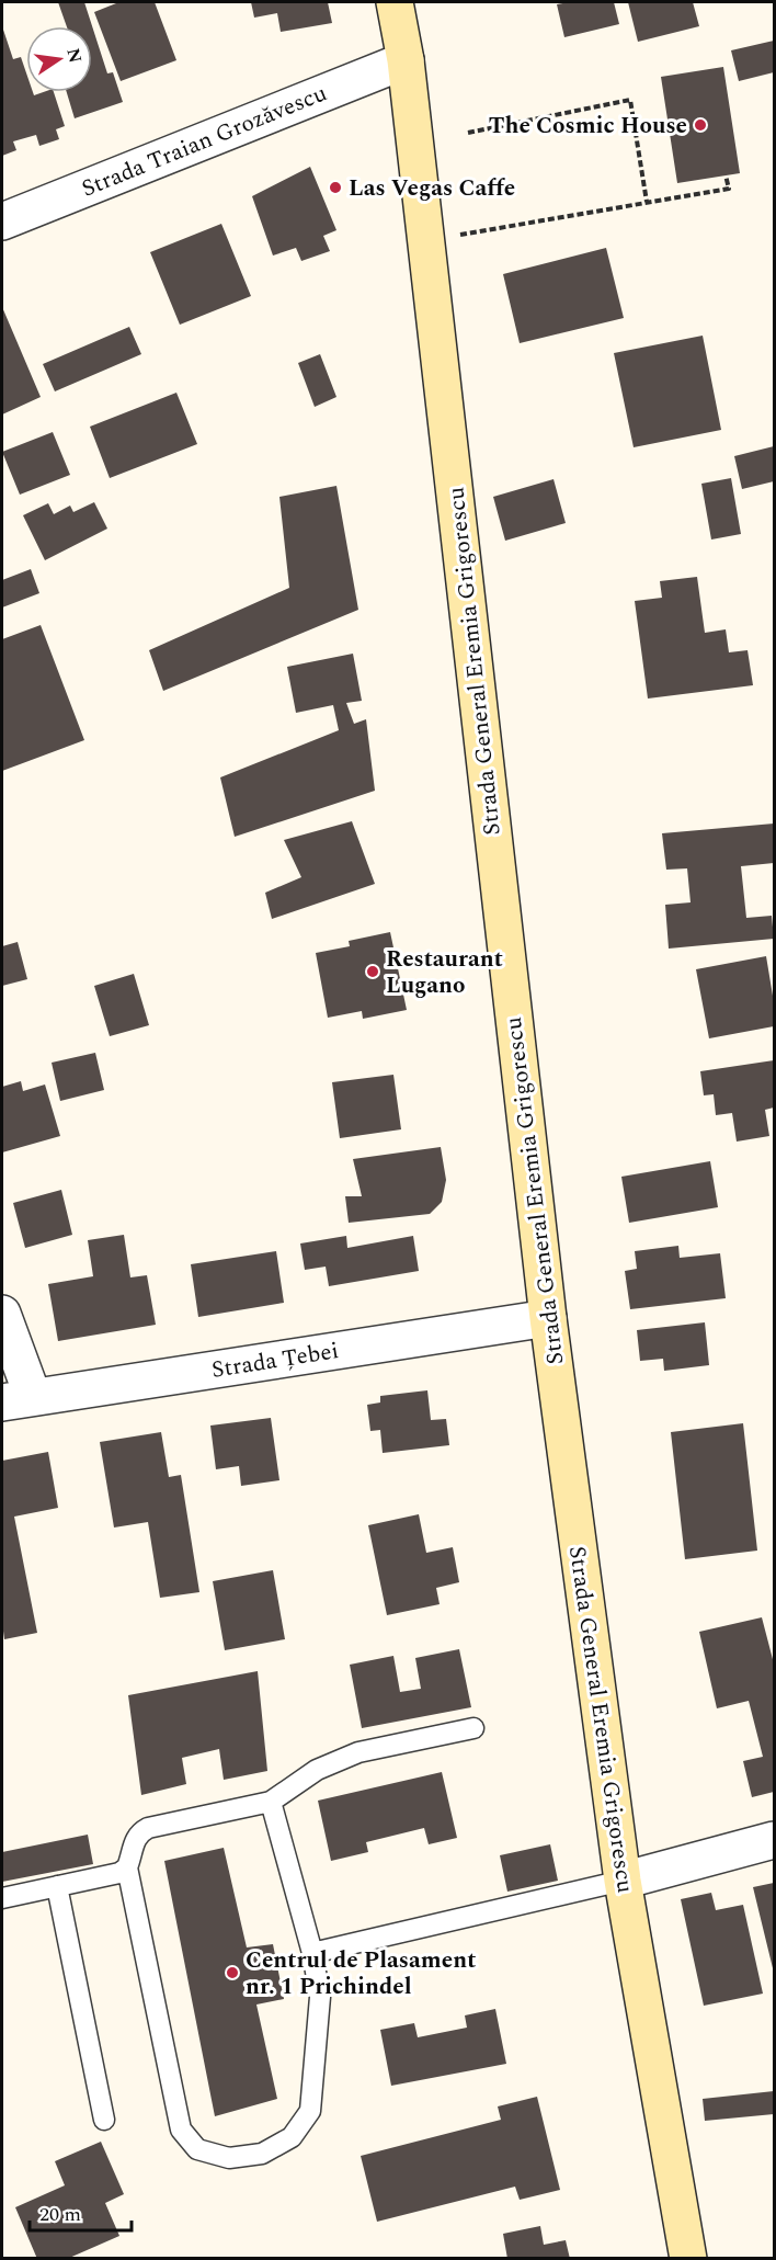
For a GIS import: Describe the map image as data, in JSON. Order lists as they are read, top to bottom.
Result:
{
  "streets": {
    "main road": ["Strada General Eremia Grigorescu"],
    "street": ["Strada Traian Grozăvescu", "Strada Țebei"]
  },
  "crossings": [
    ["Strada Traian Grozăvescu", "Strada General Eremia Grigorescu"],
    ["Strada General Eremia Grigorescu", "Strada Țebei"]
  ],
  "places": [
    "The Cosmic House",
    "Las Vegas Caffe",
    "Restaurant Lugano",
    "Centrul de Plasament nr. 1 Prichindel"
  ],
  "scale_bar": "20 m",
  "north": "right"
}
